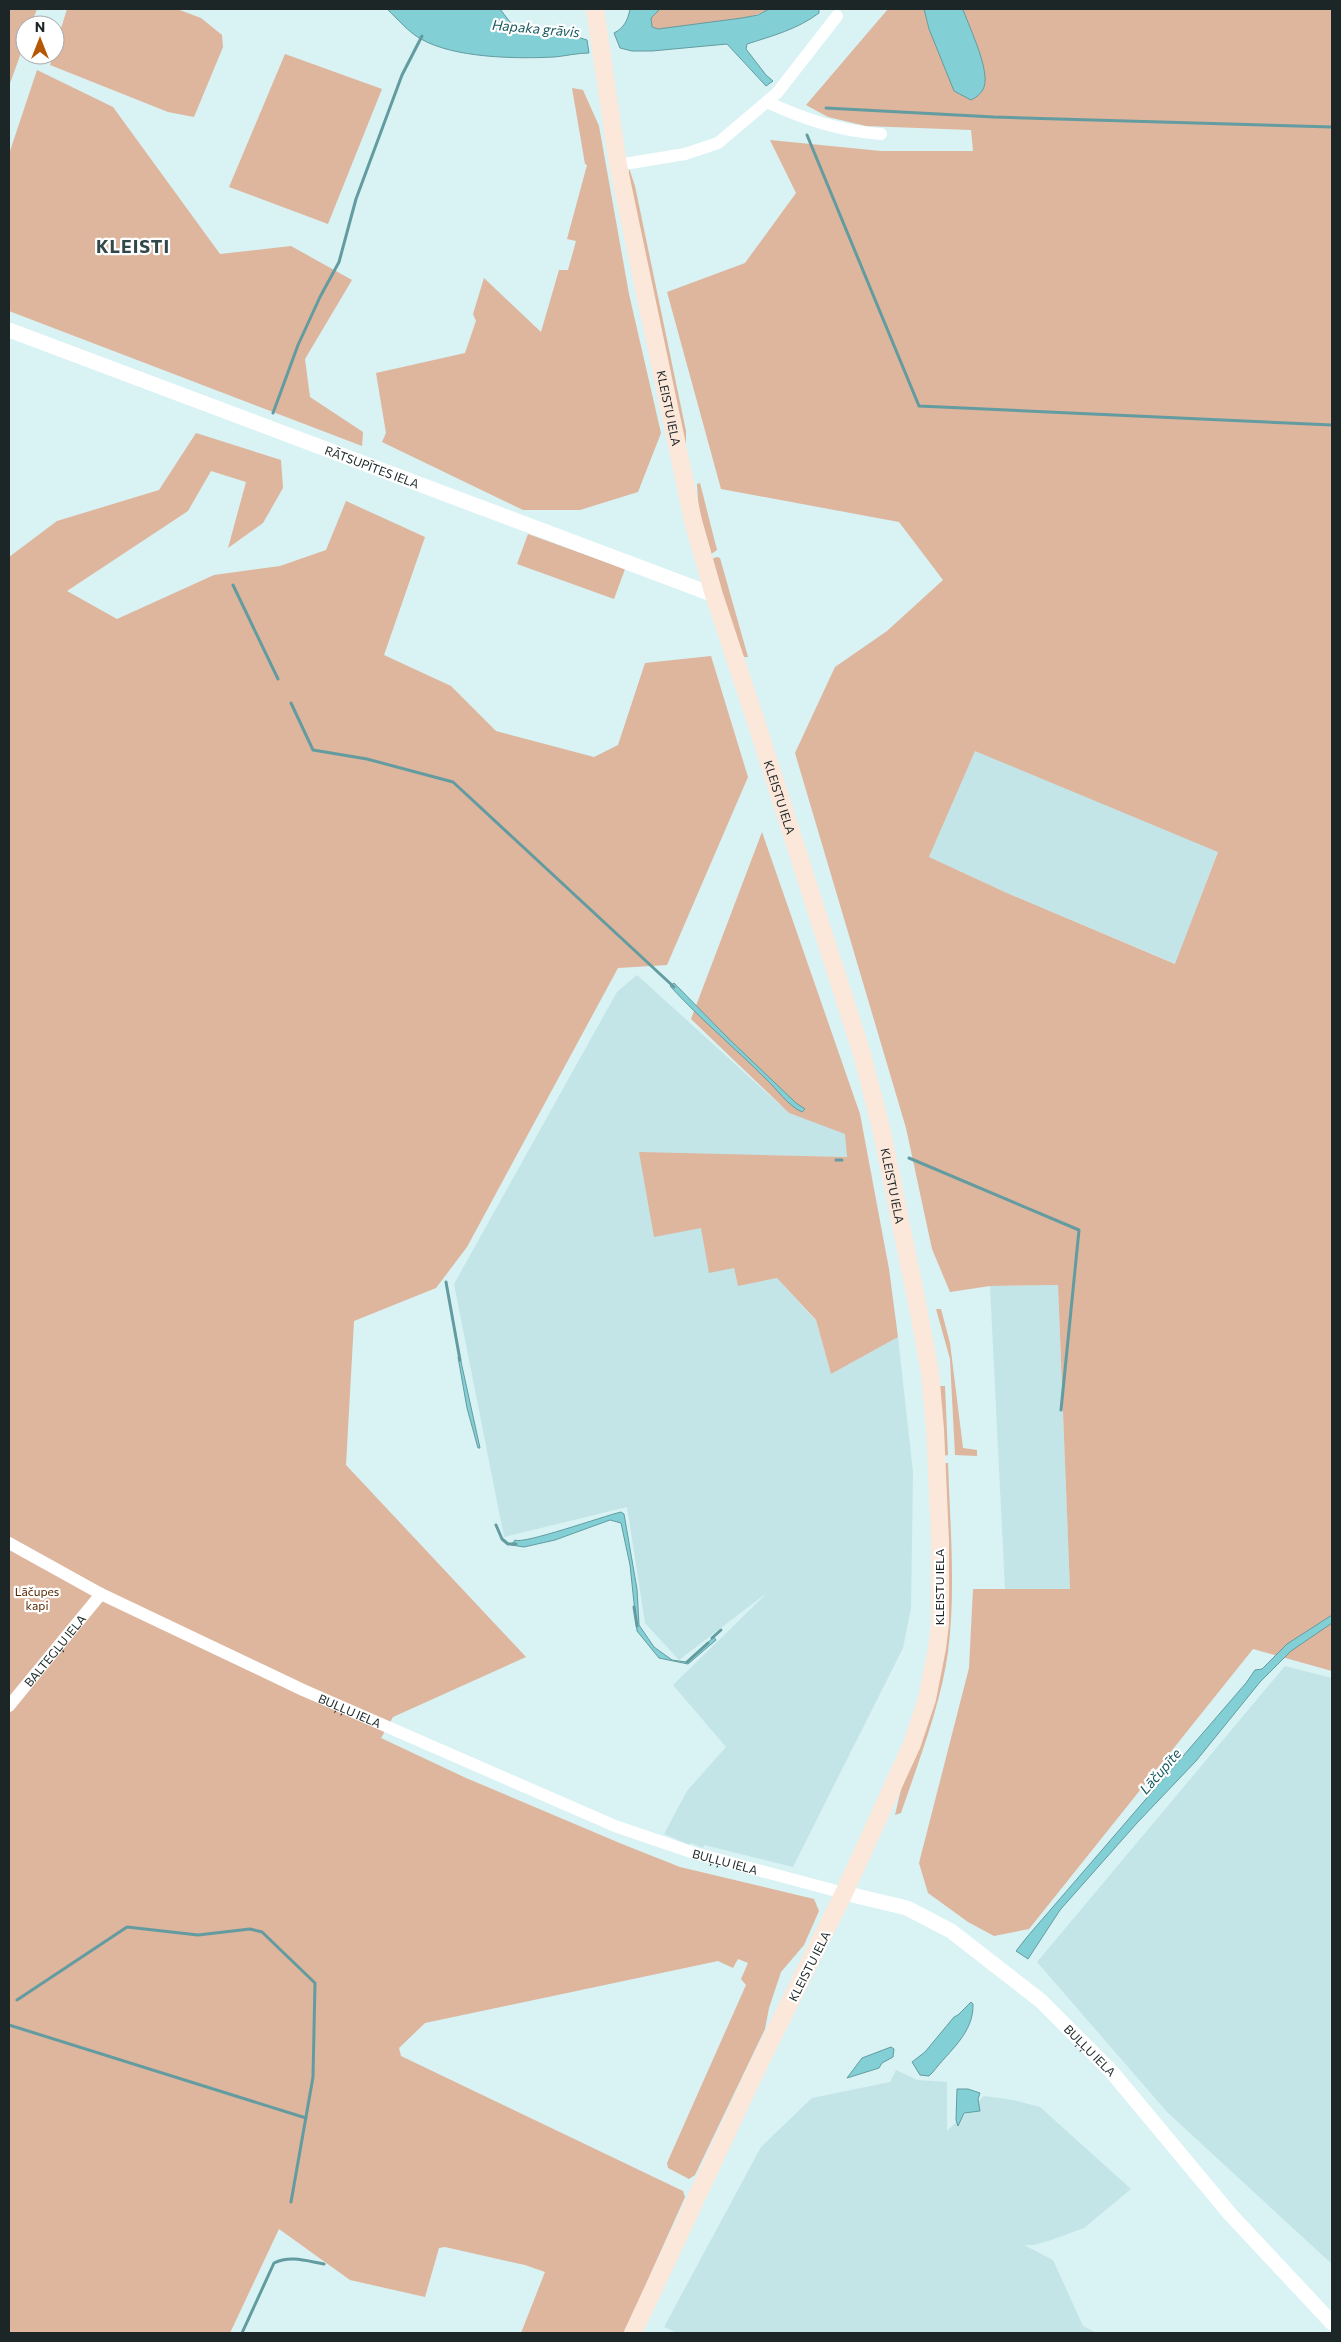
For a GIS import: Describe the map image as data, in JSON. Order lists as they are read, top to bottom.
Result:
{
  "streets": {
    "main road": ["KLEISTU IELA"],
    "street": ["RĀTSUPĪTES IELA", "BALTEGĻU IELA", "BUĻĻU IELA"]
  },
  "crossings": [
    ["KLEISTU IELA", "RĀTSUPĪTES IELA"],
    ["KLEISTU IELA", "BUĻĻU IELA"],
    ["BALTEGĻU IELA", "BUĻĻU IELA"]
  ],
  "districts": ["KLEISTI"],
  "water": ["Hapaka grāvis", "Lāčupīte"],
  "parks": ["Lāčupes kapi"],
  "north": "top"
}
